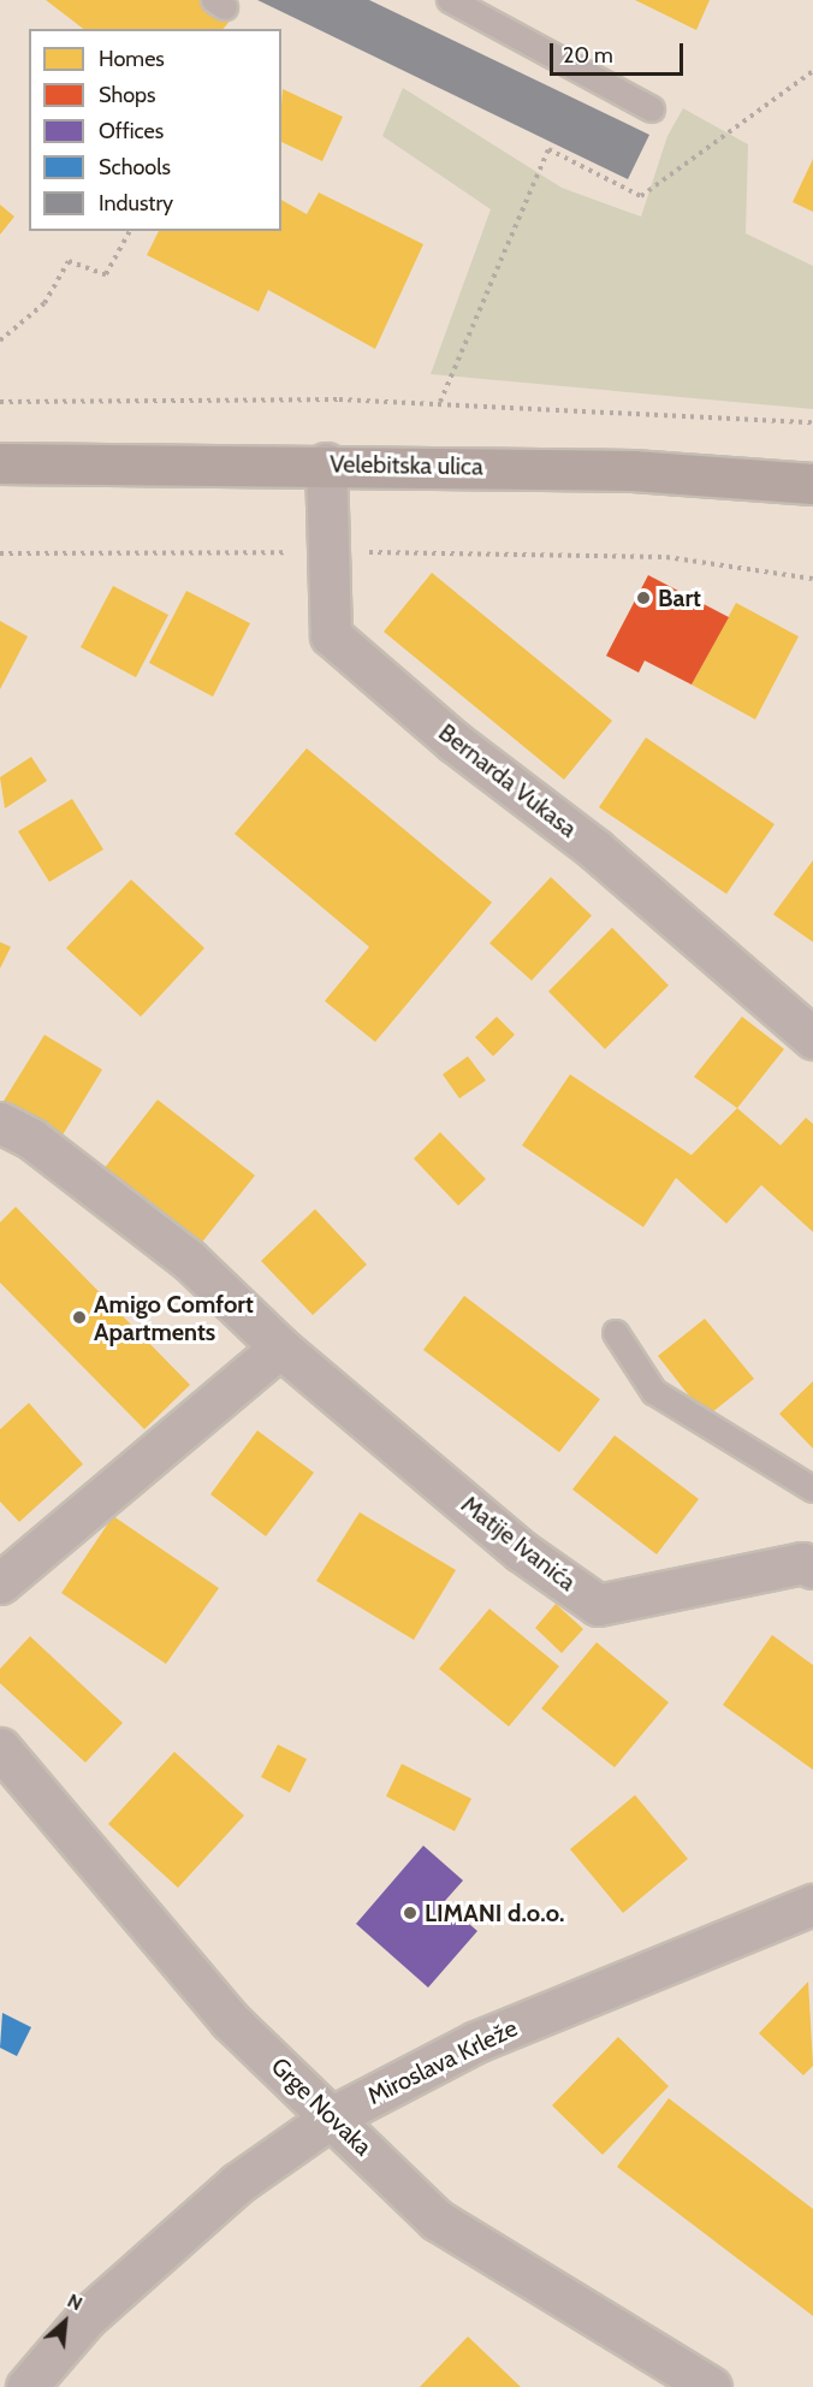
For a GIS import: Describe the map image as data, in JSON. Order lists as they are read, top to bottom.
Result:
{
  "streets": {
    "street": [
      "Velebitska ulica",
      "Bernarda Vukasa",
      "Matije Ivanića",
      "Miroslava Krleže",
      "Grge Novaka"
    ]
  },
  "crossings": [
    ["Velebitska ulica", "Bernarda Vukasa"],
    ["Miroslava Krleže", "Grge Novaka"]
  ],
  "places": ["Bart", "Amigo Comfort Apartments", "LIMANI d.o.o."],
  "legend": [
    "Homes",
    "Shops",
    "Offices",
    "Schools",
    "Industry"
  ],
  "scale_bar": "20 m",
  "north": "top right"
}
